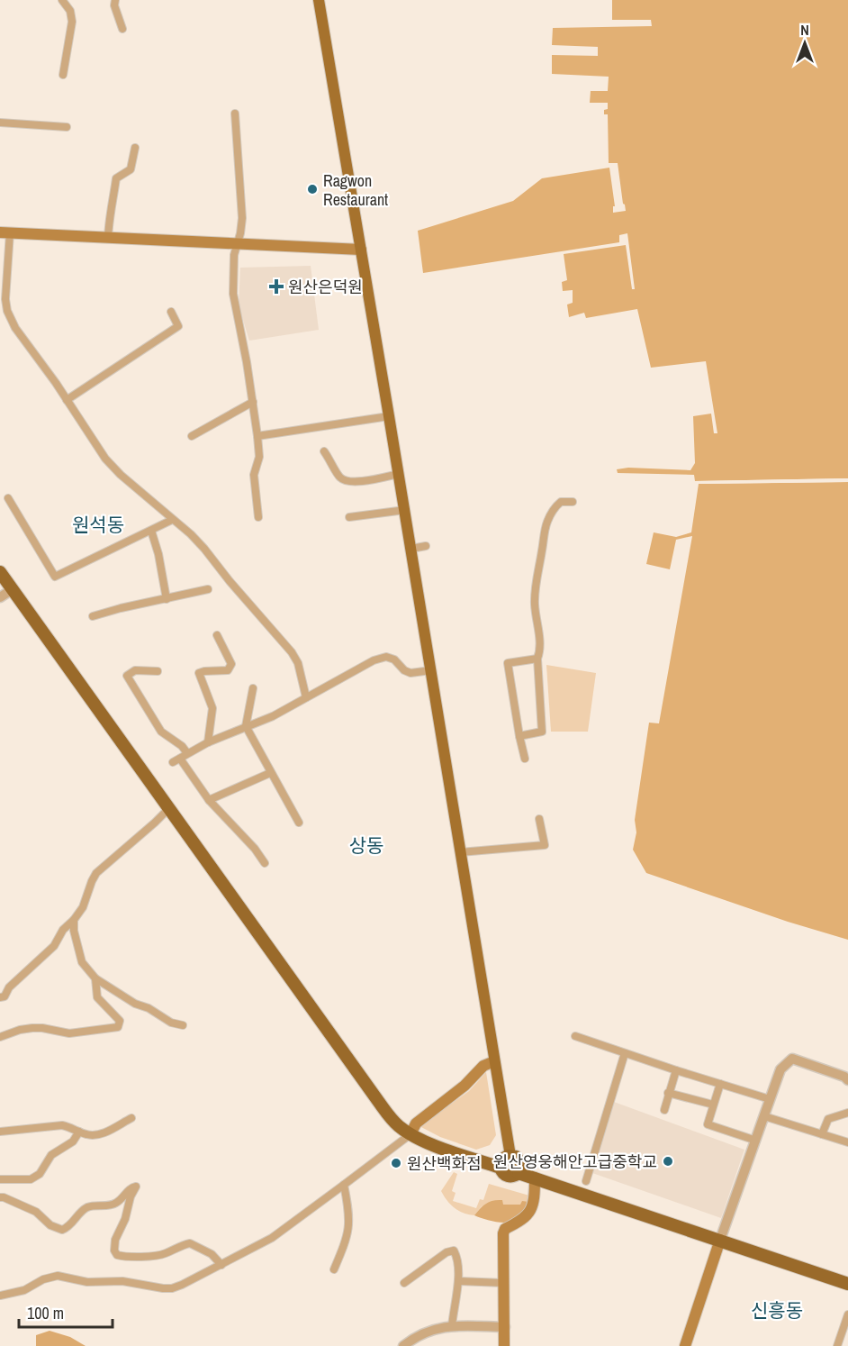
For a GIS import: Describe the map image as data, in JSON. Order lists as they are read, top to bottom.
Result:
{
  "districts": ["원석동", "상동", "신흥동"],
  "places": {
    "other": ["Ragwon Restaurant", "원산영웅해안고급중학교", "원산백화점"],
    "health": ["원산은덕원"]
  },
  "scale_bar": "100 m",
  "north": "top"
}
